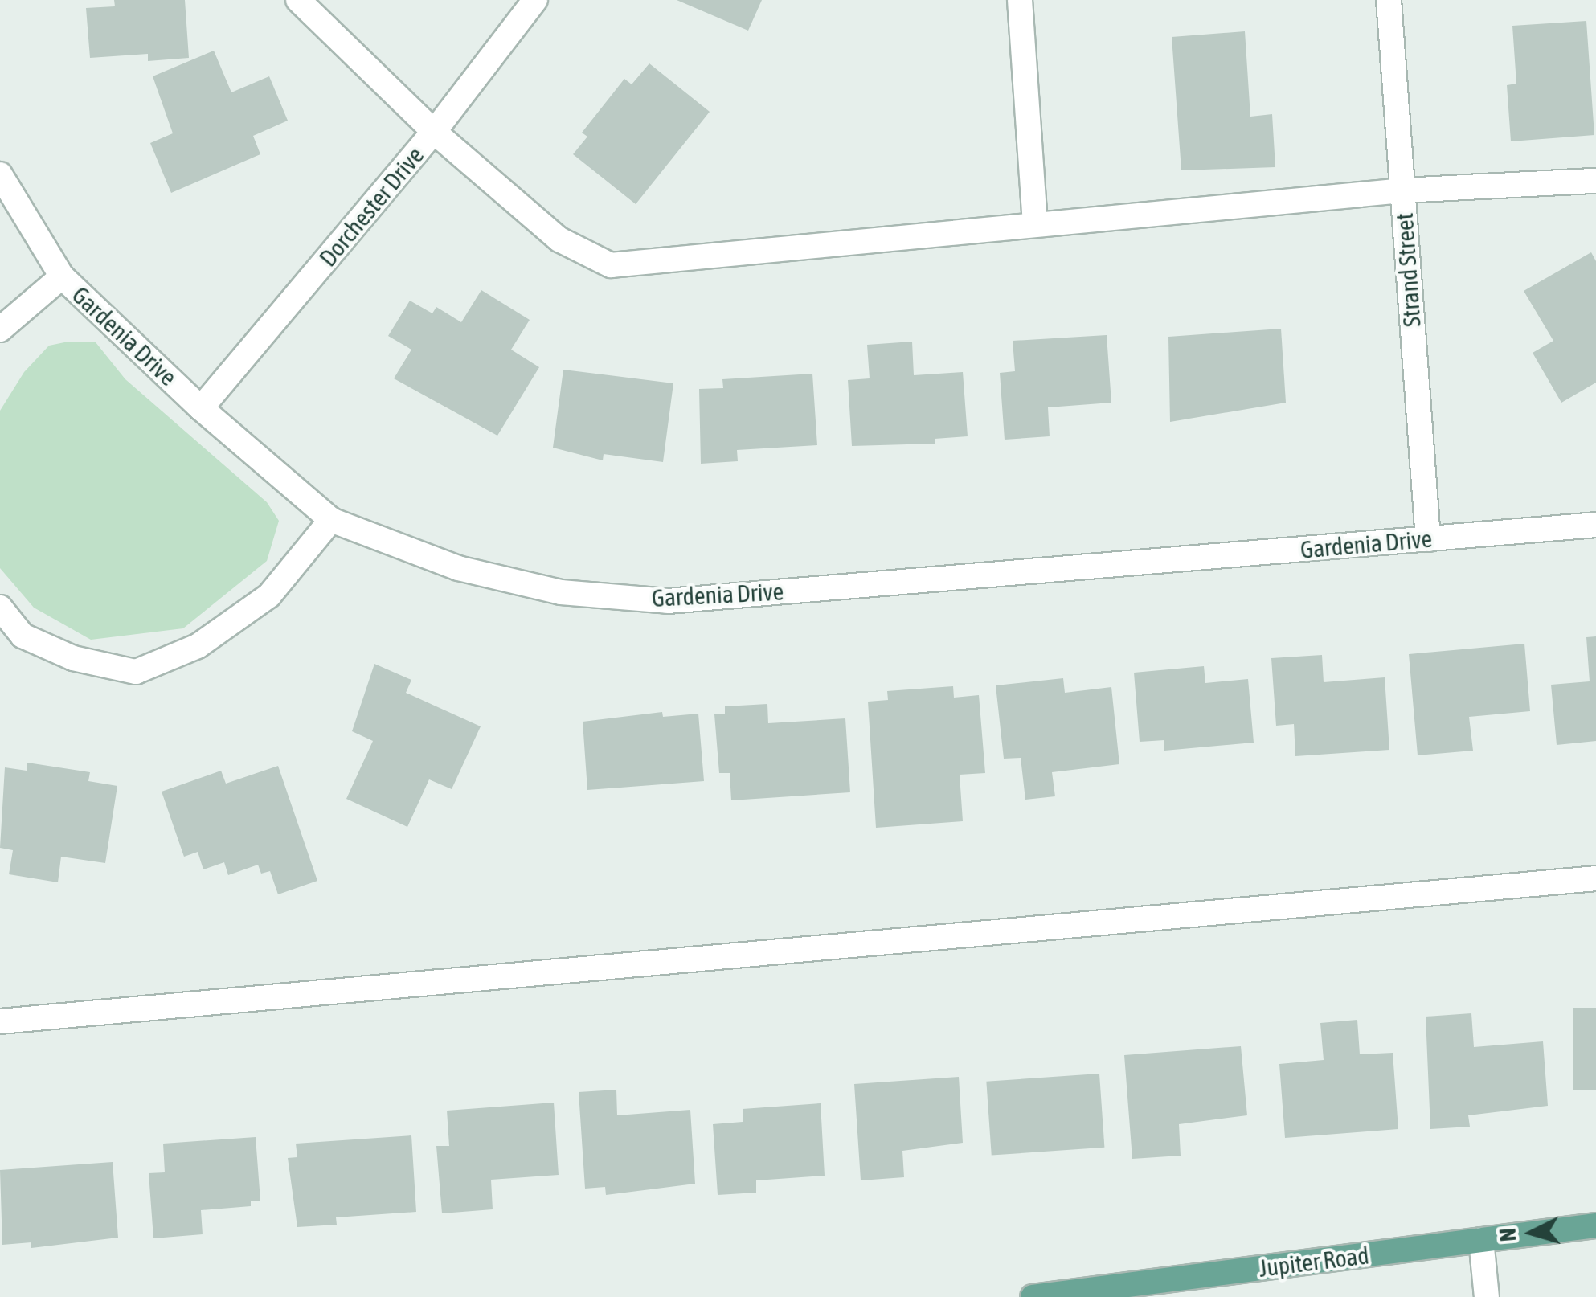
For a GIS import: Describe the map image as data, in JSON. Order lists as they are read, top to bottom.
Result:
{
  "streets": {
    "main road": ["Jupiter Road"],
    "street": ["Dorchester Drive", "Strand Street", "Gardenia Drive"]
  },
  "crossings": [
    ["Dorchester Drive", "Gardenia Drive"],
    ["Strand Street", "Gardenia Drive"]
  ],
  "north": "left"
}
